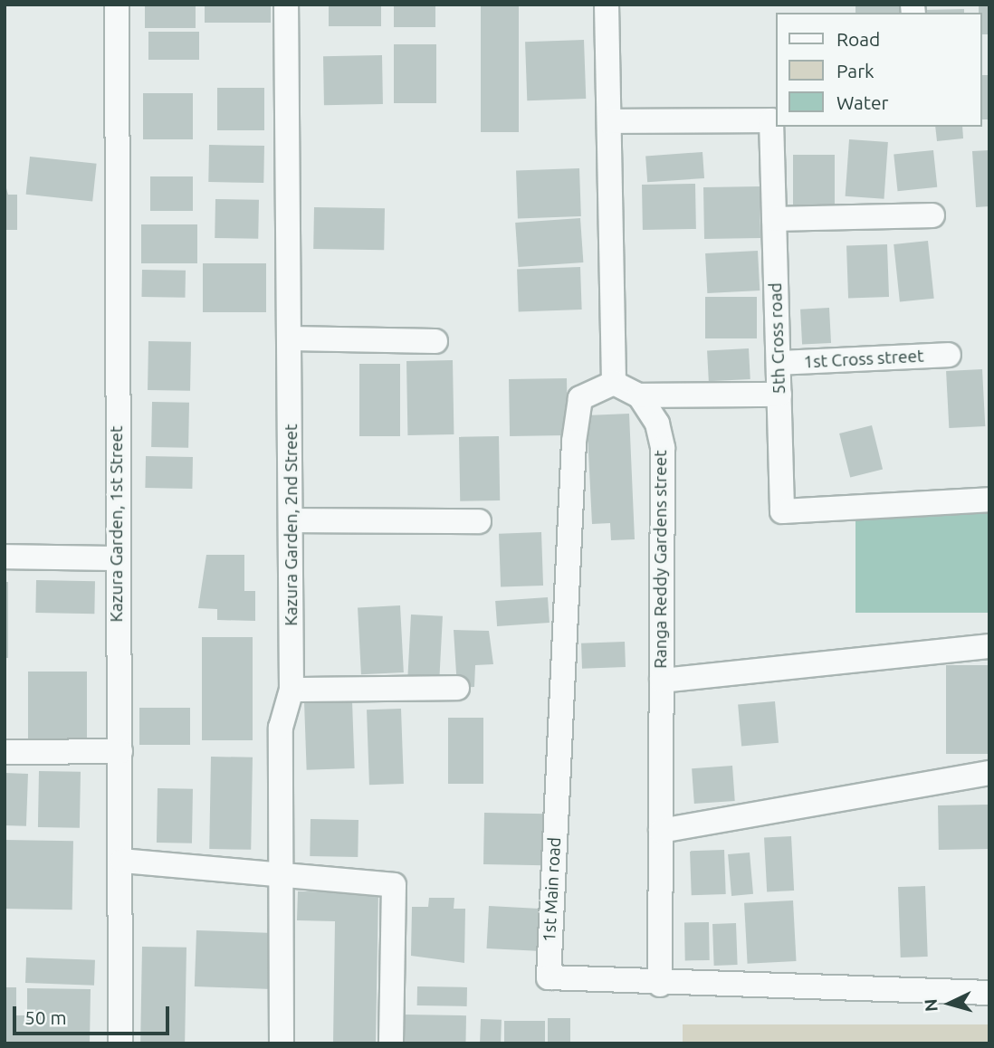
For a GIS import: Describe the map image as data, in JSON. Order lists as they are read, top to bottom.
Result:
{
  "streets": {
    "street": [
      "5th Cross road",
      "1st Cross street",
      "Kazura Garden, 1st Street",
      "Kazura Garden, 2nd Street",
      "Ranga Reddy Gardens street",
      "1st Main road"
    ]
  },
  "crossings": [
    ["5th Cross road", "1st Cross street"],
    ["Ranga Reddy Gardens street", "1st Main road"]
  ],
  "legend": ["Road", "Park", "Water"],
  "scale_bar": "50 m",
  "north": "left"
}
